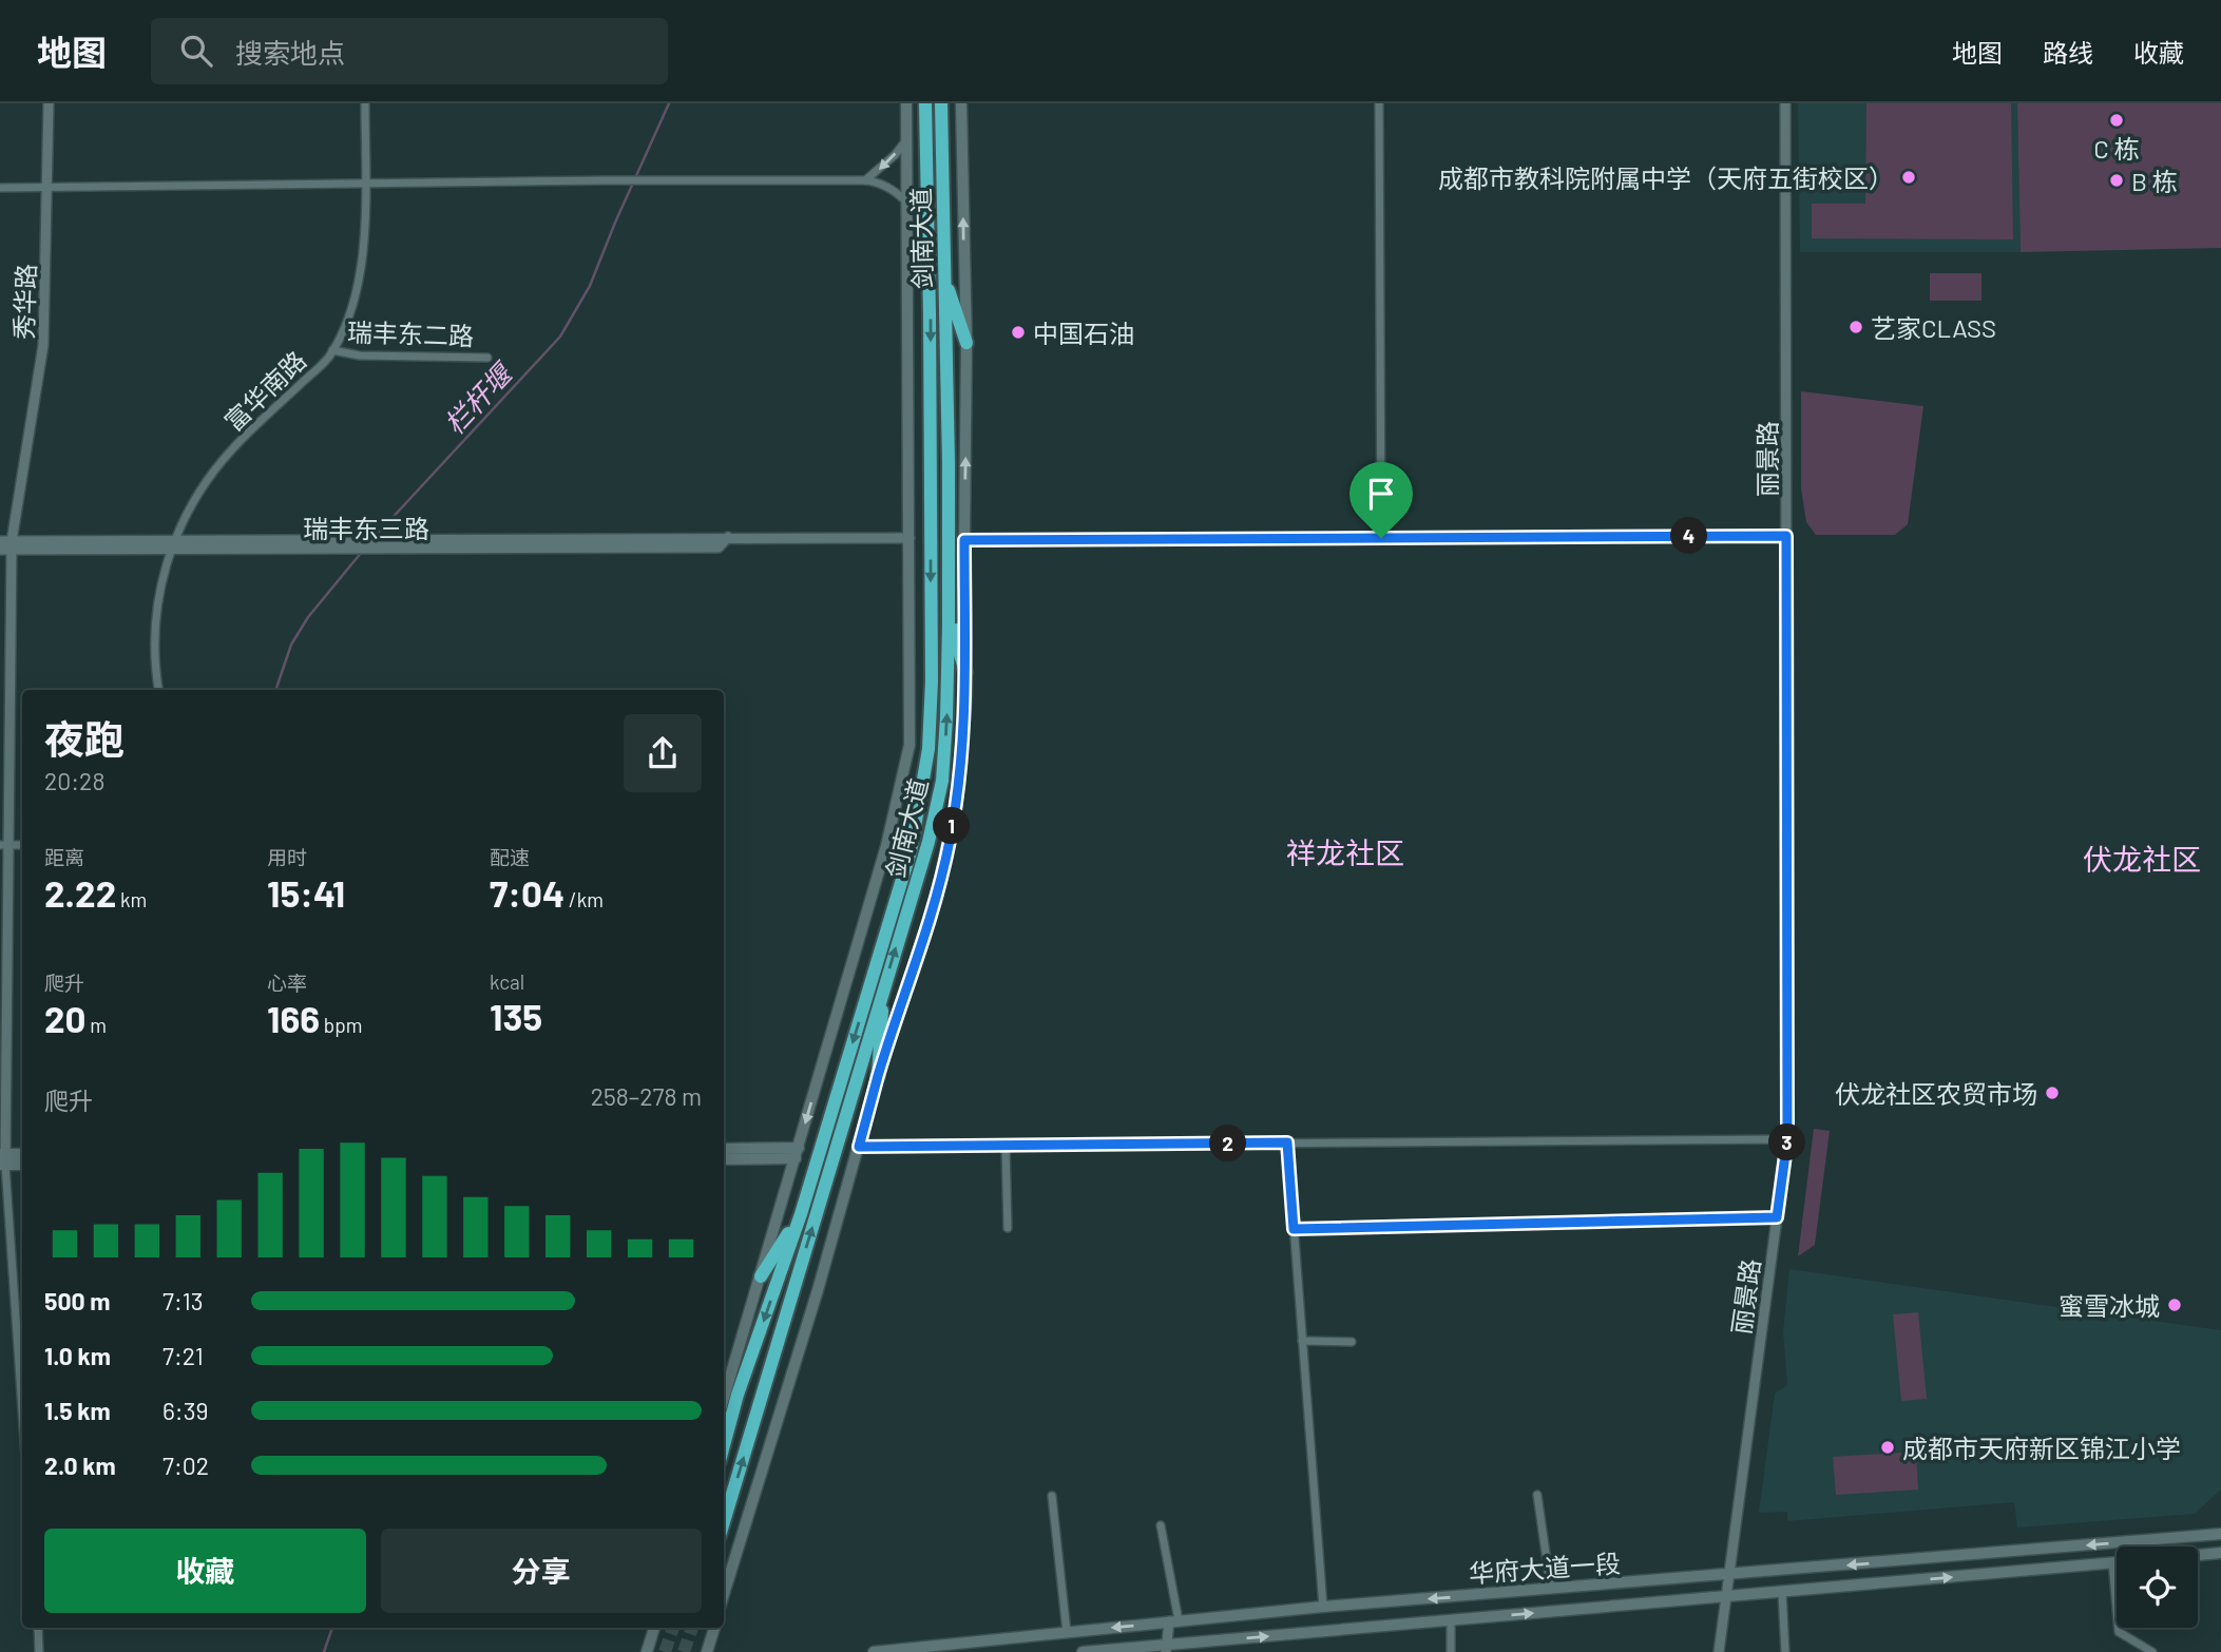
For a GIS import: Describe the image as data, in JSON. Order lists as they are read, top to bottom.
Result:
{
  "streets": {
    "highway": ["剑南大道"],
    "main road": ["华府大道一段"],
    "street": [
      "秀华路",
      "瑞丰东二路",
      "富华南路",
      "丽景路",
      "瑞丰东三路"
    ]
  },
  "crossings": [
    ["秀华路", "瑞丰东三路"],
    ["瑞丰东二路", "富华南路"],
    ["富华南路", "瑞丰东三路"],
    ["丽景路", "华府大道一段"]
  ],
  "districts": ["祥龙社区", "伏龙社区"],
  "water": ["栏杆堰"],
  "places": [
    "C 栋",
    "成都市教科院附属中学（天府五街校区）",
    "B 栋",
    "艺家CLASS",
    "中国石油",
    "伏龙社区农贸市场",
    "蜜雪冰城",
    "成都市天府新区锦江小学"
  ],
  "page": {
    "header": "地图",
    "search": "搜索地点",
    "nav": ["地图", "路线", "收藏"],
    "pins": [
      "4",
      "1",
      "3",
      "2"
    ],
    "heading": ["夜跑", "20:28"],
    "stats": [
      ["距离", "2.22 km"],
      ["用时", "15:41"],
      ["配速", "7:04 /km"],
      ["爬升", "20 m"],
      ["心率", "166 bpm"],
      ["kcal", "135"]
    ],
    "chart": ["爬升", "258–278 m"],
    "list": [
      {
        "name": "500 m",
        "note": "7:13"
      },
      {
        "name": "1.0 km",
        "note": "7:21"
      },
      {
        "name": "1.5 km",
        "note": "6:39"
      },
      {
        "name": "2.0 km",
        "note": "7:02"
      }
    ],
    "buttons": ["收藏", "分享"]
  }
}
